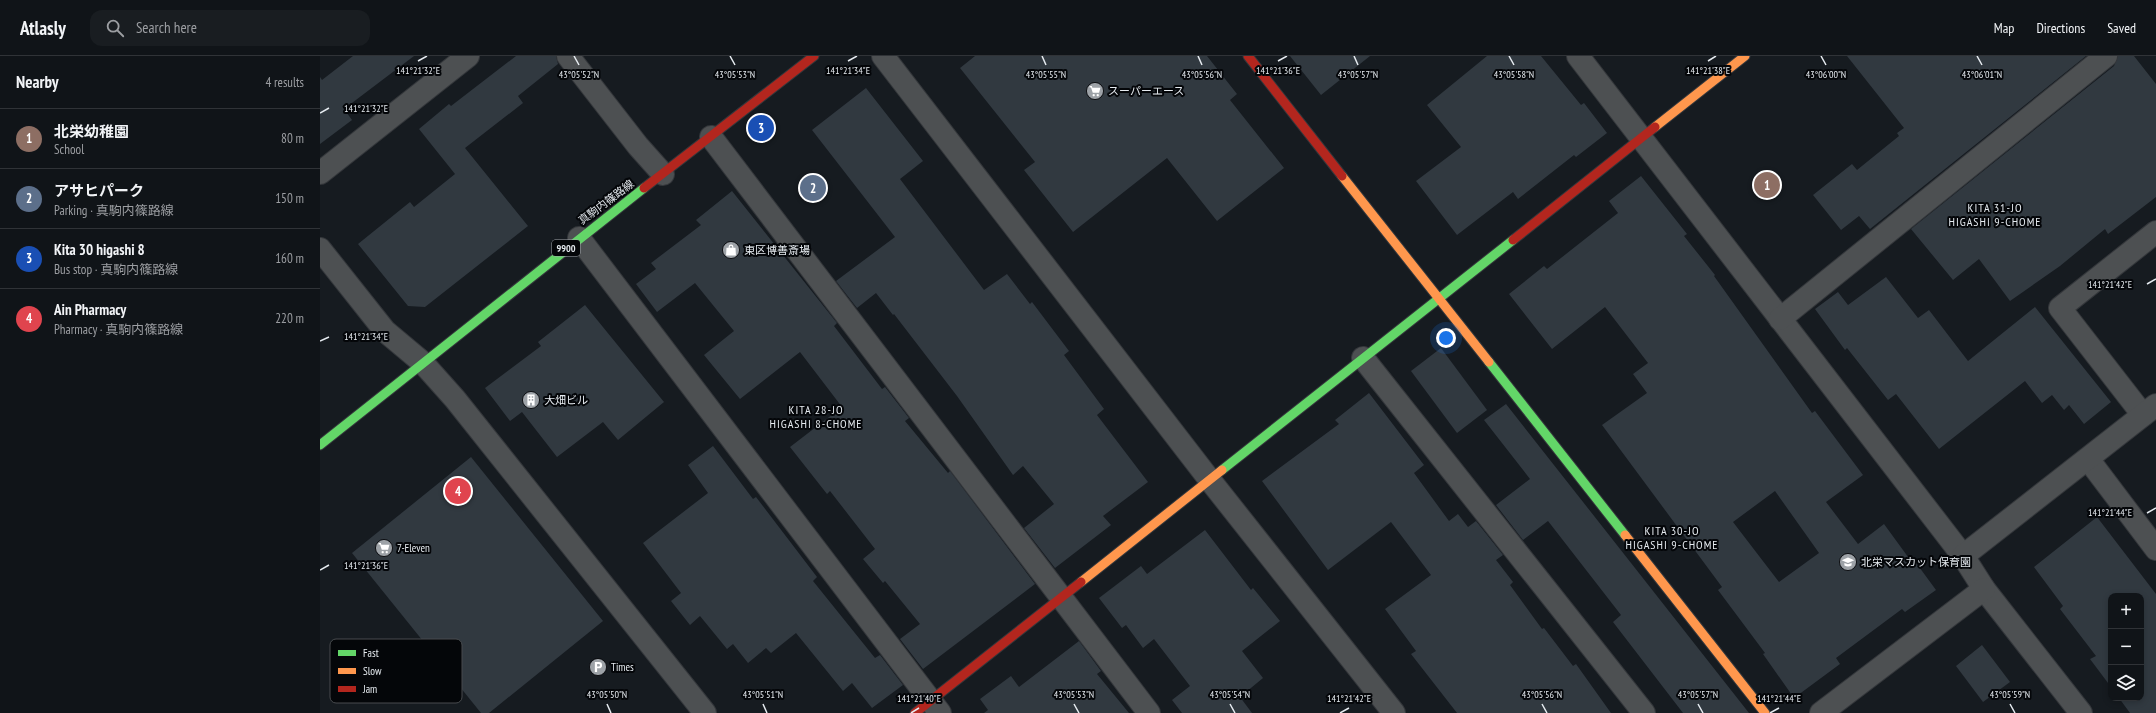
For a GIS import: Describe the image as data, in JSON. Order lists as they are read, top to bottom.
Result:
{
  "streets": {
    "street": ["真駒内篠路線", "9900"]
  },
  "districts": ["KITA 31-JO HIGASHI 9-CHOME", "KITA 28-JO HIGASHI 8-CHOME", "KITA 30-JO HIGASHI 9-CHOME"],
  "places": {
    "supermarket": ["スーパーエース", "7-Eleven"],
    "shop": ["東区博善斎場"],
    "building": ["大畑ビル"],
    "school or university": ["北栄マスカット保育園"],
    "parking": ["Times"]
  },
  "legend": ["Fast", "Slow", "Jam"],
  "page": {
    "header": "Atlasly",
    "search": "Search here",
    "nav": ["Map", "Directions", "Saved"],
    "heading": ["Nearby", "4 results"],
    "list": [
      {
        "mark": "1",
        "name": "北栄幼稚園",
        "note": "School",
        "value": "80 m"
      },
      {
        "mark": "2",
        "name": "アサヒパーク",
        "note": "Parking · 真駒内篠路線",
        "value": "150 m"
      },
      {
        "mark": "3",
        "name": "Kita 30 higashi 8",
        "note": "Bus stop · 真駒内篠路線",
        "value": "160 m"
      },
      {
        "mark": "4",
        "name": "Ain Pharmacy",
        "note": "Pharmacy · 真駒内篠路線",
        "value": "220 m"
      }
    ],
    "pins": [
      "3",
      "1",
      "2",
      "4"
    ],
    "map_buttons": ["+", "−"]
  },
  "coordinates": [
    "141°21'32\"E",
    "141°21'34\"E",
    "141°21'36\"E",
    "141°21'38\"E",
    "43°05'52\"N",
    "43°05'53\"N",
    "43°05'55\"N",
    "43°05'56\"N",
    "43°05'57\"N",
    "43°05'58\"N",
    "43°06'00\"N",
    "43°06'01\"N",
    "141°21'42\"E",
    "141°21'44\"E",
    "43°05'50\"N",
    "43°05'51\"N",
    "43°05'54\"N",
    "43°05'59\"N",
    "141°21'40\"E"
  ]
}
